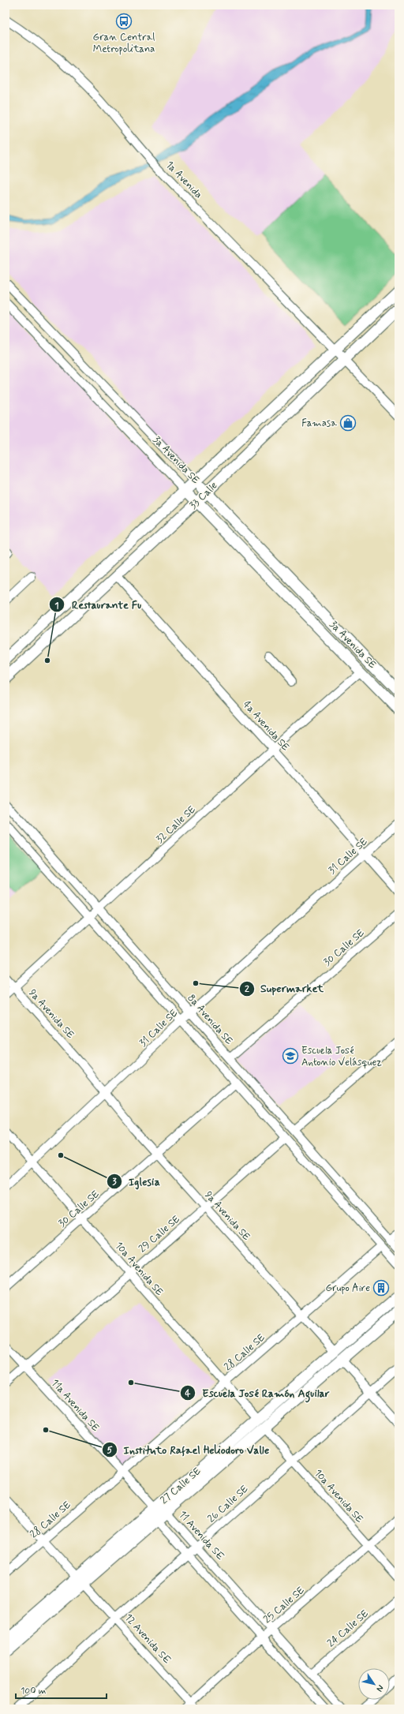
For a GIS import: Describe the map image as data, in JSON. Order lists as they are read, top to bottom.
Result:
{
  "streets": {
    "main road": ["3a Avenida SE", "33 Calle", "27 Calle SE"],
    "street": [
      "1a Avenida",
      "4a Avenida SE",
      "32 Calle SE",
      "31 Calle SE",
      "30 Calle SE",
      "9a Avenida SE",
      "8a Avenida SE",
      "29 Calle SE",
      "10a Avenida SE",
      "28 Calle SE",
      "11a Avenida SE",
      "26 Calle SE",
      "11 Avenida SE",
      "25 Calle SE",
      "24 Calle SE",
      "12 Avenida SE"
    ]
  },
  "crossings": [
    ["1a Avenida", "33 Calle"],
    ["3a Avenida SE", "33 Calle"],
    ["3a Avenida SE", "32 Calle SE"],
    ["33 Calle", "4a Avenida SE"],
    ["4a Avenida SE", "32 Calle SE"],
    ["4a Avenida SE", "31 Calle SE"],
    ["32 Calle SE", "9a Avenida SE"],
    ["32 Calle SE", "8a Avenida SE"],
    ["31 Calle SE", "9a Avenida SE"],
    ["31 Calle SE", "8a Avenida SE"],
    ["31 Calle SE", "10a Avenida SE"],
    ["30 Calle SE", "9a Avenida SE"],
    ["30 Calle SE", "8a Avenida SE"],
    ["30 Calle SE", "10a Avenida SE"],
    ["9a Avenida SE", "29 Calle SE"],
    ["9a Avenida SE", "28 Calle SE"],
    ["9a Avenida SE", "27 Calle SE"],
    ["29 Calle SE", "10a Avenida SE"],
    ["29 Calle SE", "11a Avenida SE"],
    ["10a Avenida SE", "28 Calle SE"],
    ["10a Avenida SE", "27 Calle SE"],
    ["10a Avenida SE", "26 Calle SE"],
    ["10a Avenida SE", "25 Calle SE"],
    ["28 Calle SE", "11a Avenida SE"],
    ["28 Calle SE", "12 Avenida SE"],
    ["11a Avenida SE", "27 Calle SE"],
    ["11a Avenida SE", "11 Avenida SE"],
    ["27 Calle SE", "11 Avenida SE"],
    ["27 Calle SE", "12 Avenida SE"],
    ["26 Calle SE", "11 Avenida SE"],
    ["26 Calle SE", "12 Avenida SE"],
    ["11 Avenida SE", "25 Calle SE"],
    ["11 Avenida SE", "24 Calle SE"],
    ["25 Calle SE", "12 Avenida SE"]
  ],
  "places": {
    "bus stop": ["Gran Central Metropolitana"],
    "shop": ["Famasa"],
    "other": [
      "Restaurante Fu",
      "Supermarket",
      "Iglesia",
      "Escuela José Ramón Aguilar",
      "Instituto Rafael Heliodoro Valle"
    ],
    "school or university": ["Escuela José Antonio Velásquez"],
    "building": ["Grupo Aire"]
  },
  "scale_bar": "100 m",
  "north": "bottom right"
}
